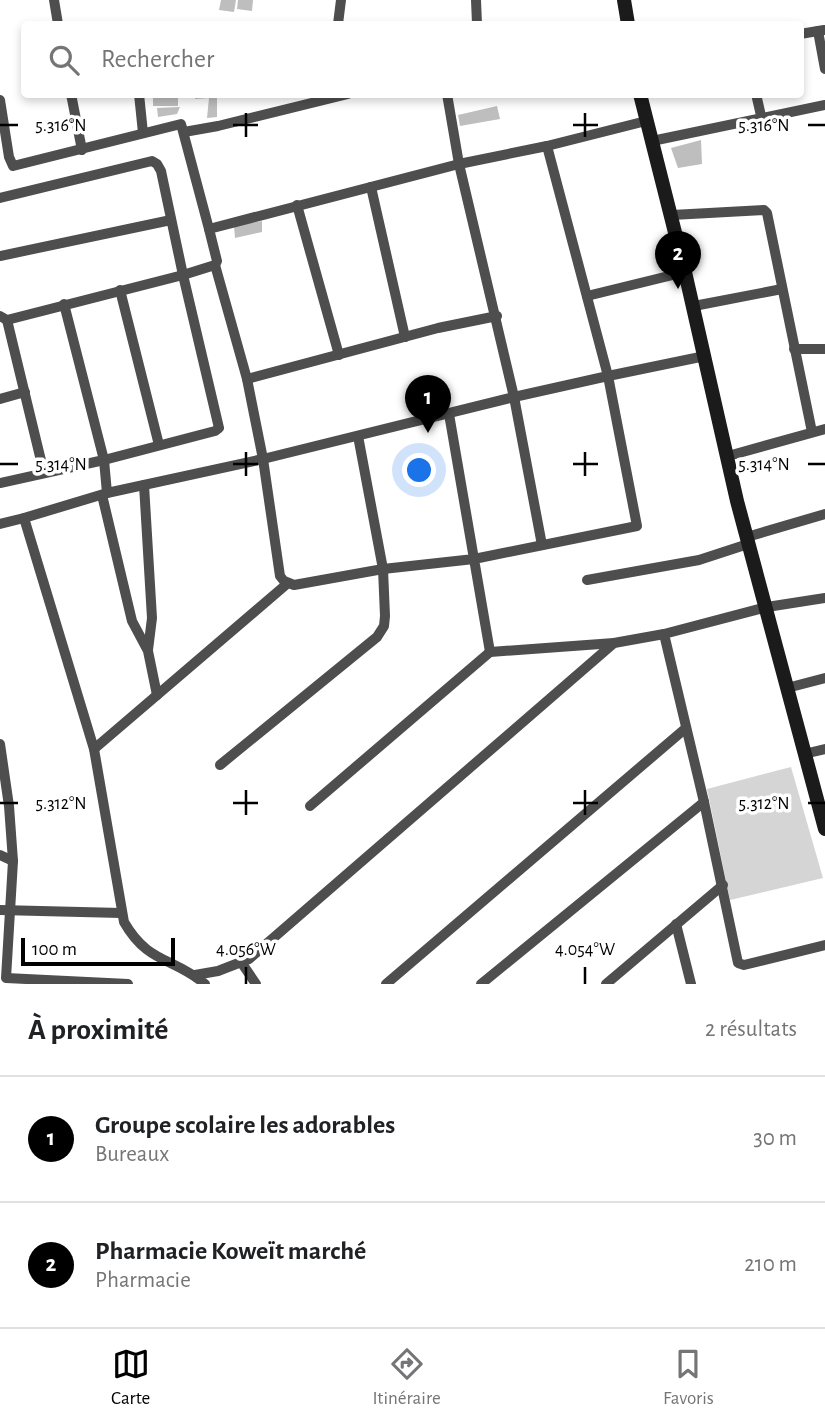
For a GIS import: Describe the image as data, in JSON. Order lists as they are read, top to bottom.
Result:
{
  "scale_bar": "100 m",
  "page": {
    "search": "Rechercher",
    "pins": ["2", "1"],
    "scale": "100 m",
    "heading": ["À proximité", "2 résultats"],
    "list": [
      {
        "mark": "1",
        "name": "Groupe scolaire les adorables",
        "note": "Bureaux",
        "value": "30 m"
      },
      {
        "mark": "2",
        "name": "Pharmacie Koweït marché",
        "note": "Pharmacie",
        "value": "210 m"
      }
    ],
    "nav": ["Carte", "Itinéraire", "Favoris"]
  },
  "coordinates": [
    "5.316°N",
    "5.314°N",
    "5.312°N",
    "4.056°W",
    "4.054°W"
  ]
}
